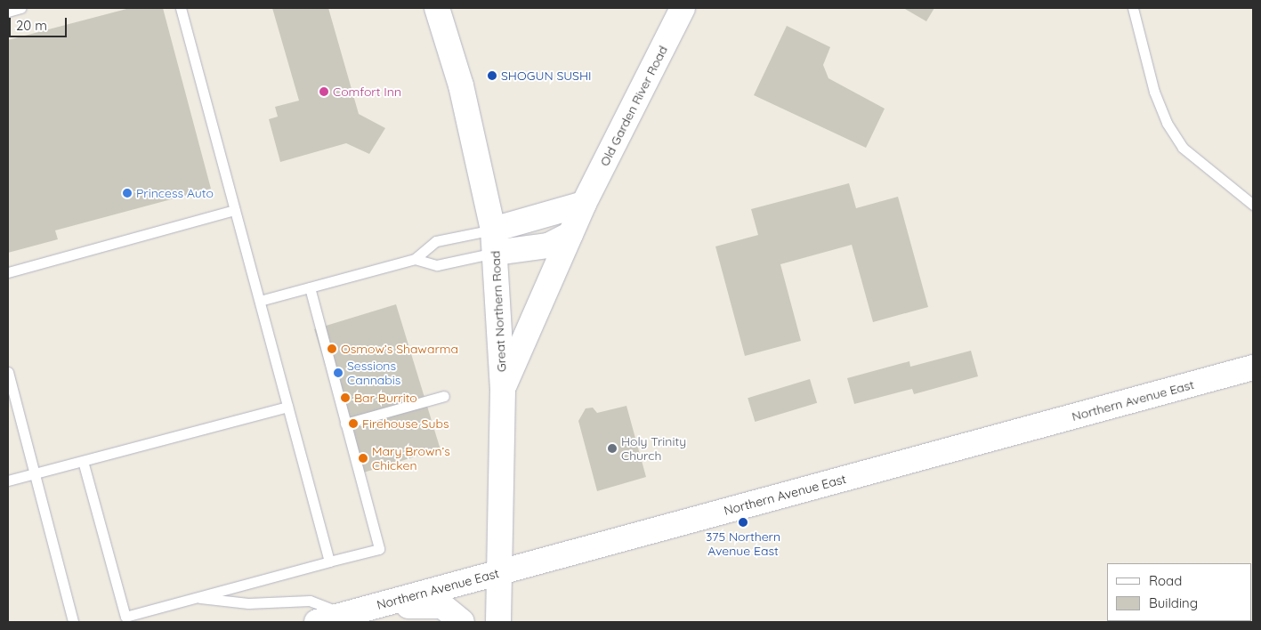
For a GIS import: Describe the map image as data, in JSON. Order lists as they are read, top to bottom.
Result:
{
  "streets": {
    "main road": ["Old Garden River Road", "Great Northern Road", "Northern Avenue East"]
  },
  "crossings": [
    ["Old Garden River Road", "Great Northern Road"],
    ["Great Northern Road", "Northern Avenue East"]
  ],
  "places": [
    "SHOGUN SUSHI",
    "Comfort Inn",
    "Princess Auto",
    "Osmow’s Shawarma",
    "Sessions Cannabis",
    "Bar Burrito",
    "Firehouse Subs",
    "Holy Trinity Church",
    "Mary Brown’s Chicken",
    "375 Northern Avenue East"
  ],
  "legend": ["Road", "Building"],
  "scale_bar": "20 m"
}
